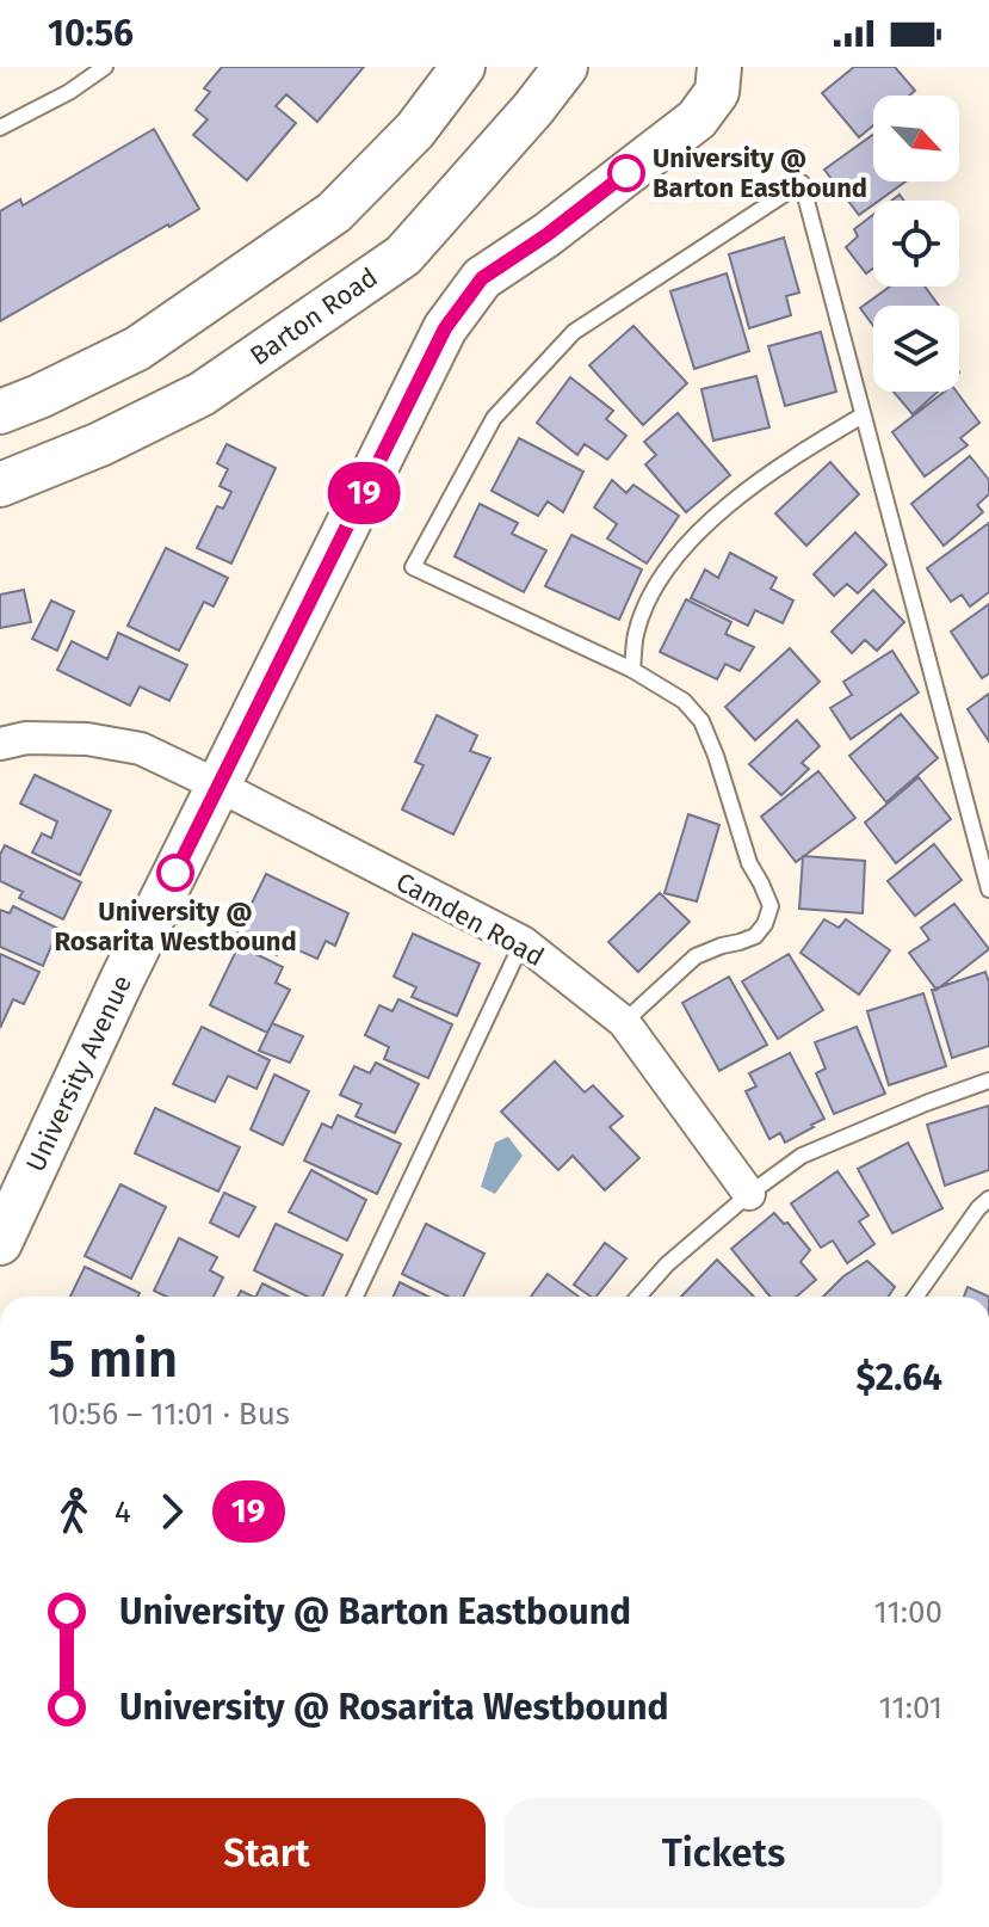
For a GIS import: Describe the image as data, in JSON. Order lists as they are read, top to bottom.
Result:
{
  "streets": {
    "street": ["Barton Road", "Camden Road", "University Avenue"]
  },
  "crossings": [
    ["Camden Road", "University Avenue"]
  ],
  "places": ["University @ Barton Eastbound", "University @ Rosarita Westbound"],
  "lines": ["bus line 19"],
  "north": "bottom right",
  "page": {
    "status": "10:56",
    "on_map": "19",
    "heading": ["5 min", "10:56 – 11:01 · Bus", "$2.64"],
    "legs": ["4", "19"],
    "list": [
      {
        "name": "University @ Barton Eastbound",
        "value": "11:00"
      },
      {
        "name": "University @ Rosarita Westbound",
        "value": "11:01"
      }
    ],
    "buttons": ["Start", "Tickets"]
  }
}
